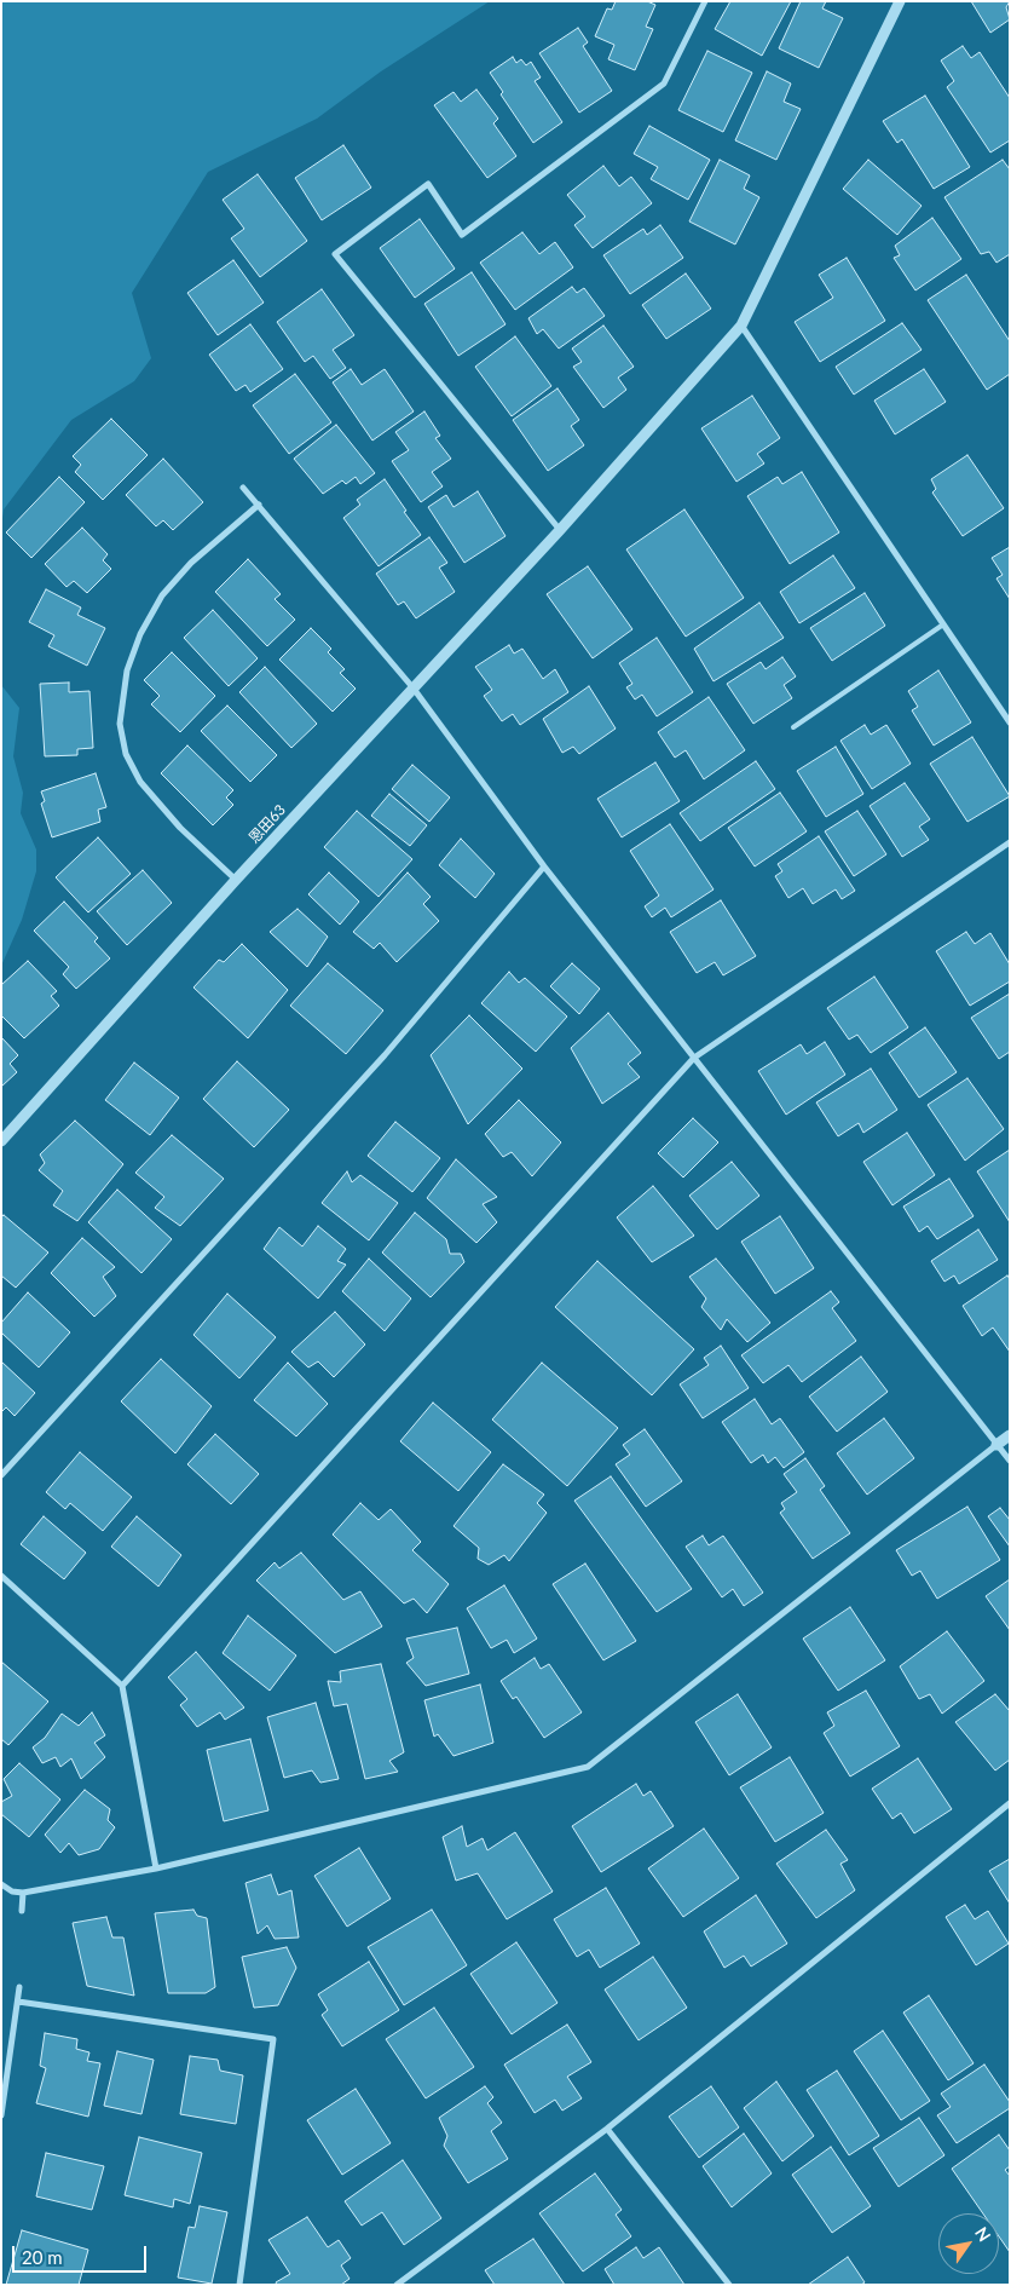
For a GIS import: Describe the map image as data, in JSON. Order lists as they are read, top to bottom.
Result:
{
  "streets": {
    "street": ["恩田63"]
  },
  "scale_bar": "20 m",
  "north": "top right"
}
